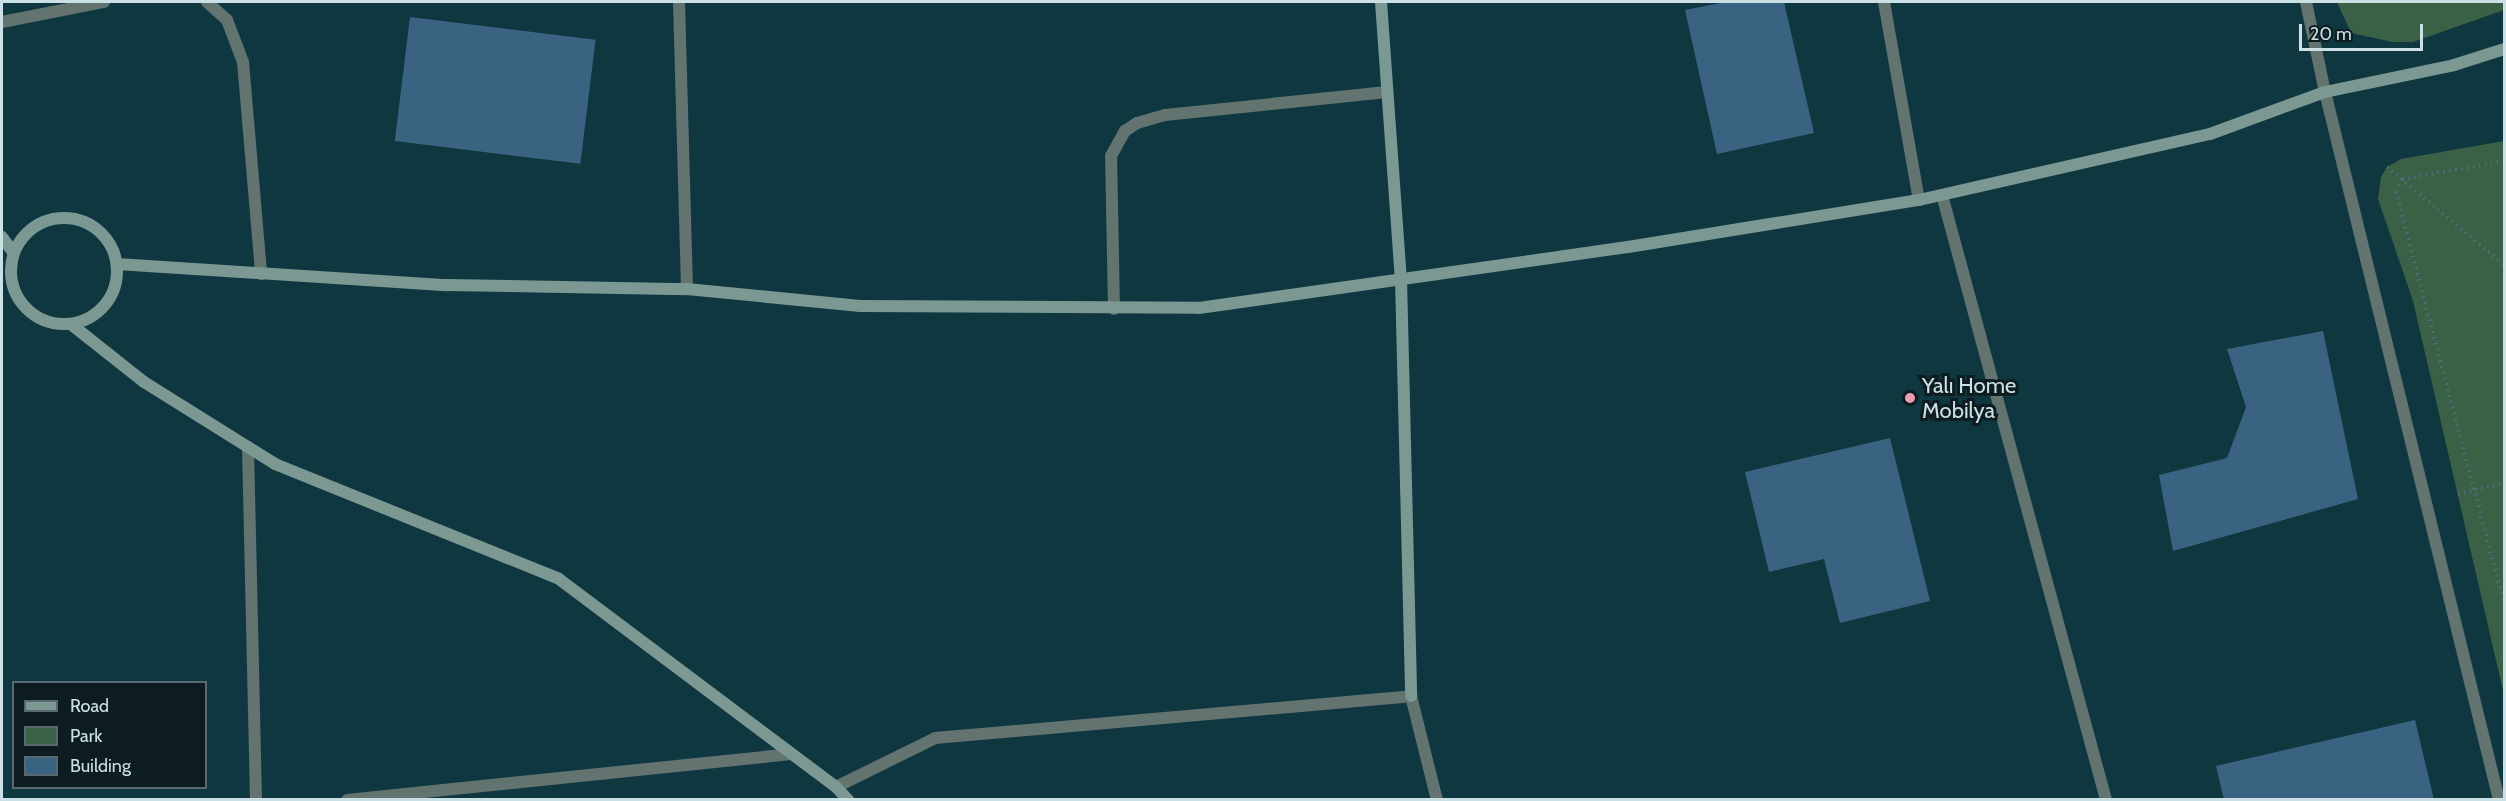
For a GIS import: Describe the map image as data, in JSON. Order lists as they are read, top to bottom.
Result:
{
  "places": ["Yalı Home Mobilya"],
  "legend": ["Road", "Park", "Building"],
  "scale_bar": "20 m"
}
